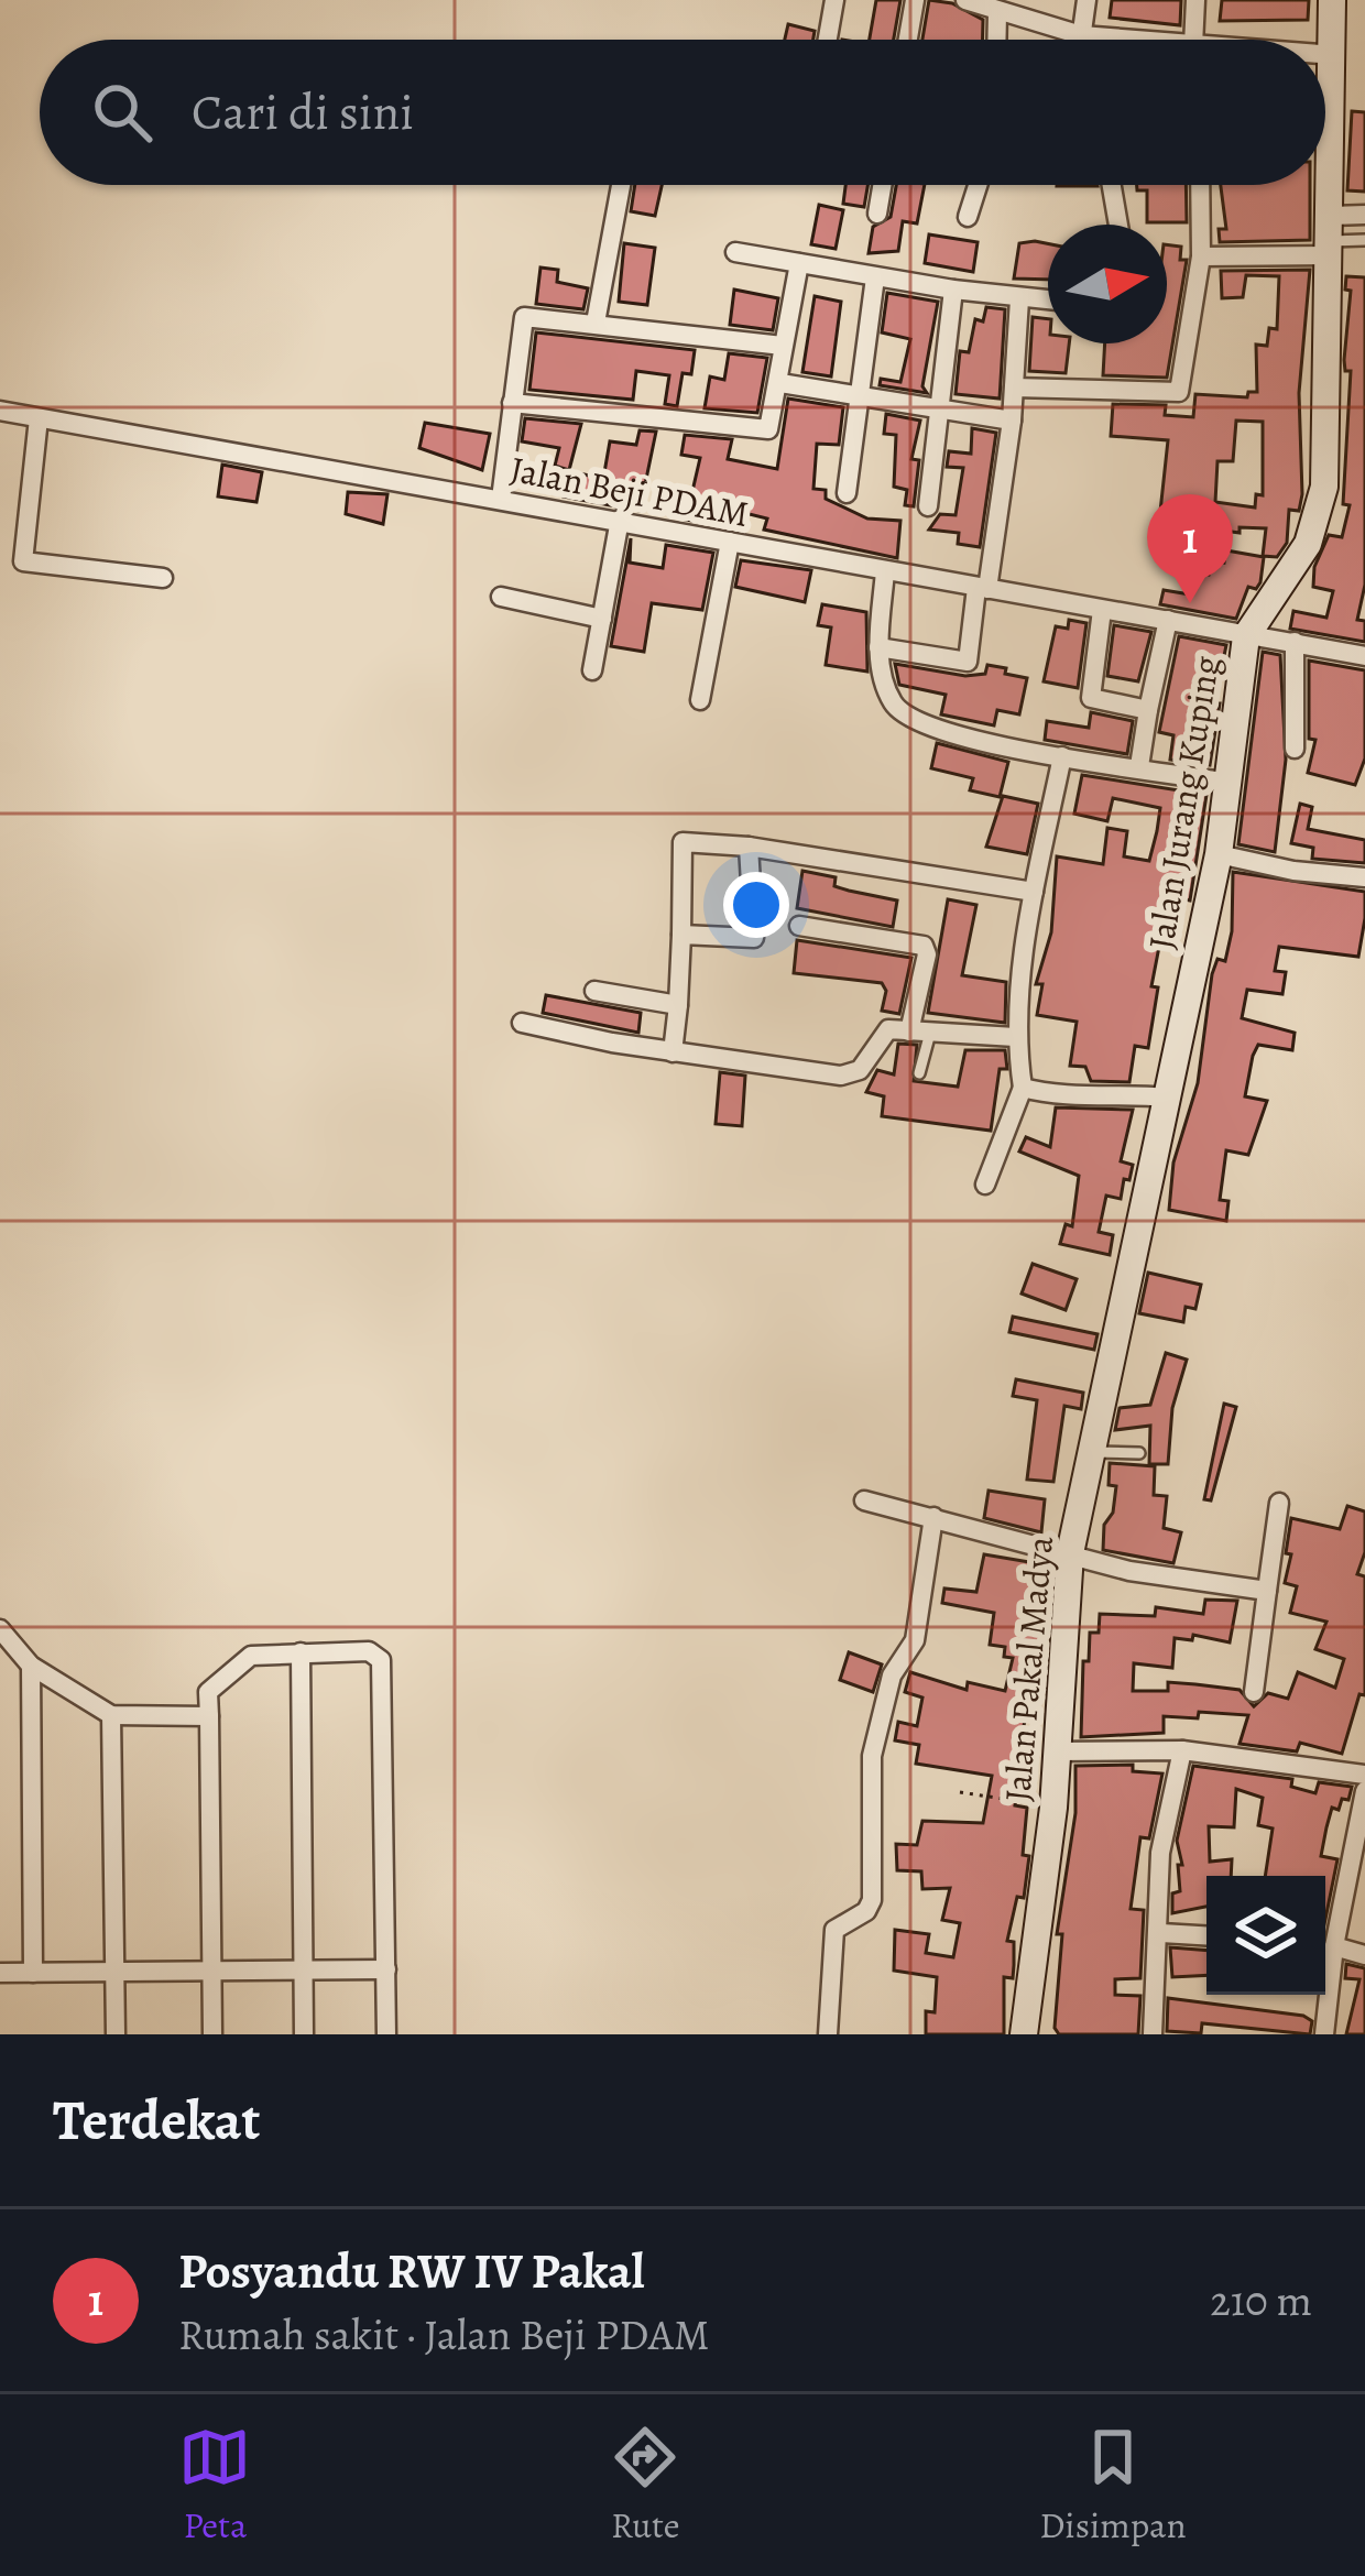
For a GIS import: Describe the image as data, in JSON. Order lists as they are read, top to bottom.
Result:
{
  "streets": {
    "street": ["Jalan Beji PDAM", "Jalan Jurang Kuping", "Jalan Pakal Madya"]
  },
  "crossings": [
    ["Jalan Beji PDAM", "Jalan Jurang Kuping"],
    ["Jalan Jurang Kuping", "Jalan Pakal Madya"]
  ],
  "north": "right",
  "page": {
    "search": "Cari di sini",
    "pins": "1",
    "heading": "Terdekat",
    "list": [
      {
        "mark": "1",
        "name": "Posyandu RW IV Pakal",
        "note": "Rumah sakit · Jalan Beji PDAM",
        "value": "210 m"
      }
    ],
    "nav": ["Peta", "Rute", "Disimpan"]
  }
}
